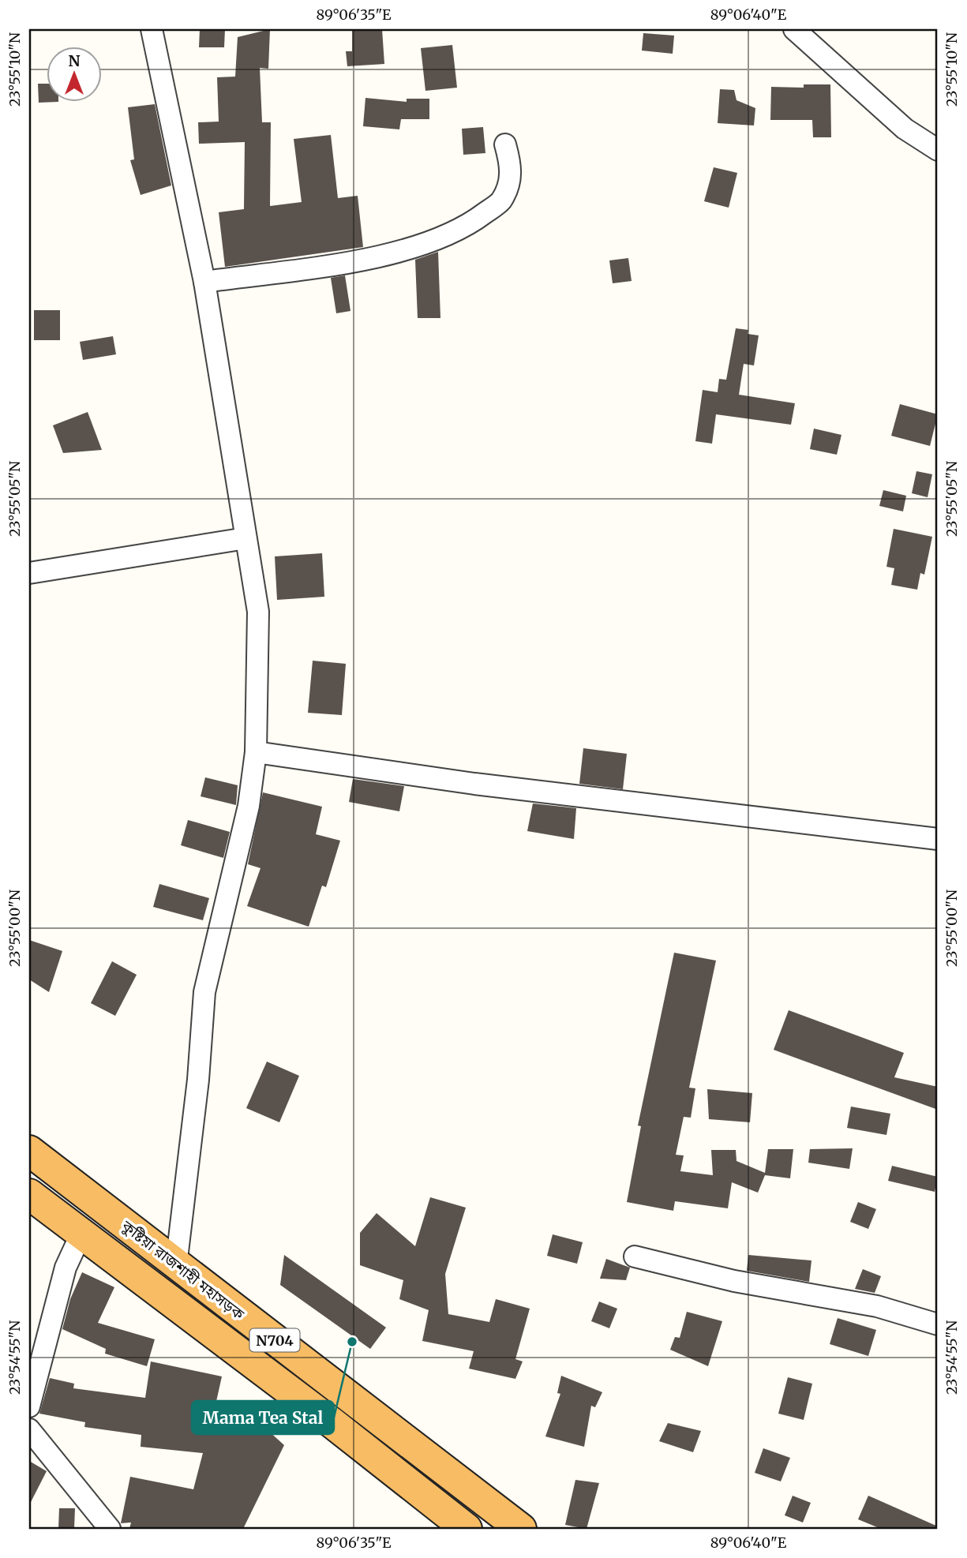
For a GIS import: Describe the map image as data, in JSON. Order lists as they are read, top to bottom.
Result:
{
  "streets": {
    "highway": ["কুষ্টিয়া রাজশাহী মহাসড়ক", "N704"]
  },
  "places": ["Mama Tea Stal"],
  "north": "top",
  "coordinates": [
    "89°06'35\"E",
    "89°06'40\"E",
    "23°55'10\"N",
    "23°55'05\"N",
    "23°55'00\"N",
    "23°54'55\"N"
  ]
}
